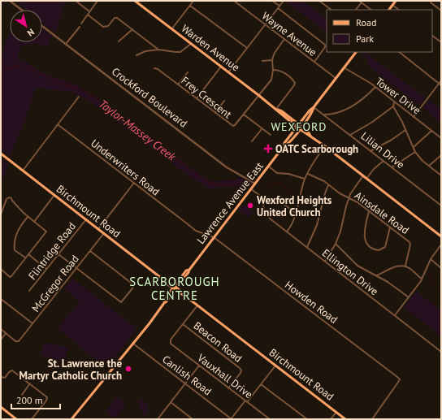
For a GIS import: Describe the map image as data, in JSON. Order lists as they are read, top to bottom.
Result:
{
  "streets": {
    "main road": ["Warden Avenue", "Lawrence Avenue East", "Birchmount Road"],
    "street": [
      "Wayne Avenue",
      "Tower Drive",
      "Crockford Boulevard",
      "Frey Crescent",
      "Lilian Drive",
      "Underwriters Road",
      "Ainsdale Road",
      "Flintridge Road",
      "Ellington Drive",
      "McGregor Road",
      "Howden Road",
      "Beacon Road",
      "Canlish Road",
      "Vauxhall Drive"
    ]
  },
  "crossings": [
    ["Wayne Avenue", "Lawrence Avenue East"],
    ["Warden Avenue", "Frey Crescent"],
    ["Warden Avenue", "Lawrence Avenue East"],
    ["Tower Drive", "Lawrence Avenue East"],
    ["Crockford Boulevard", "Lawrence Avenue East"],
    ["Lilian Drive", "Lawrence Avenue East"],
    ["Underwriters Road", "Lawrence Avenue East"],
    ["Underwriters Road", "Howden Road"],
    ["Lawrence Avenue East", "Birchmount Road"],
    ["Lawrence Avenue East", "Howden Road"],
    ["Lawrence Avenue East", "Canlish Road"],
    ["Birchmount Road", "Flintridge Road"],
    ["Birchmount Road", "McGregor Road"],
    ["Beacon Road", "Vauxhall Drive"]
  ],
  "districts": ["WEXFORD", "SCARBOROUGH CENTRE"],
  "water": ["Taylor-Massey Creek"],
  "places": {
    "health": ["OATC Scarborough"],
    "other": ["Wexford Heights United Church", "St. Lawrence the Martyr Catholic Church"]
  },
  "legend": ["Road", "Park"],
  "scale_bar": "200 m",
  "north": "bottom right"
}
